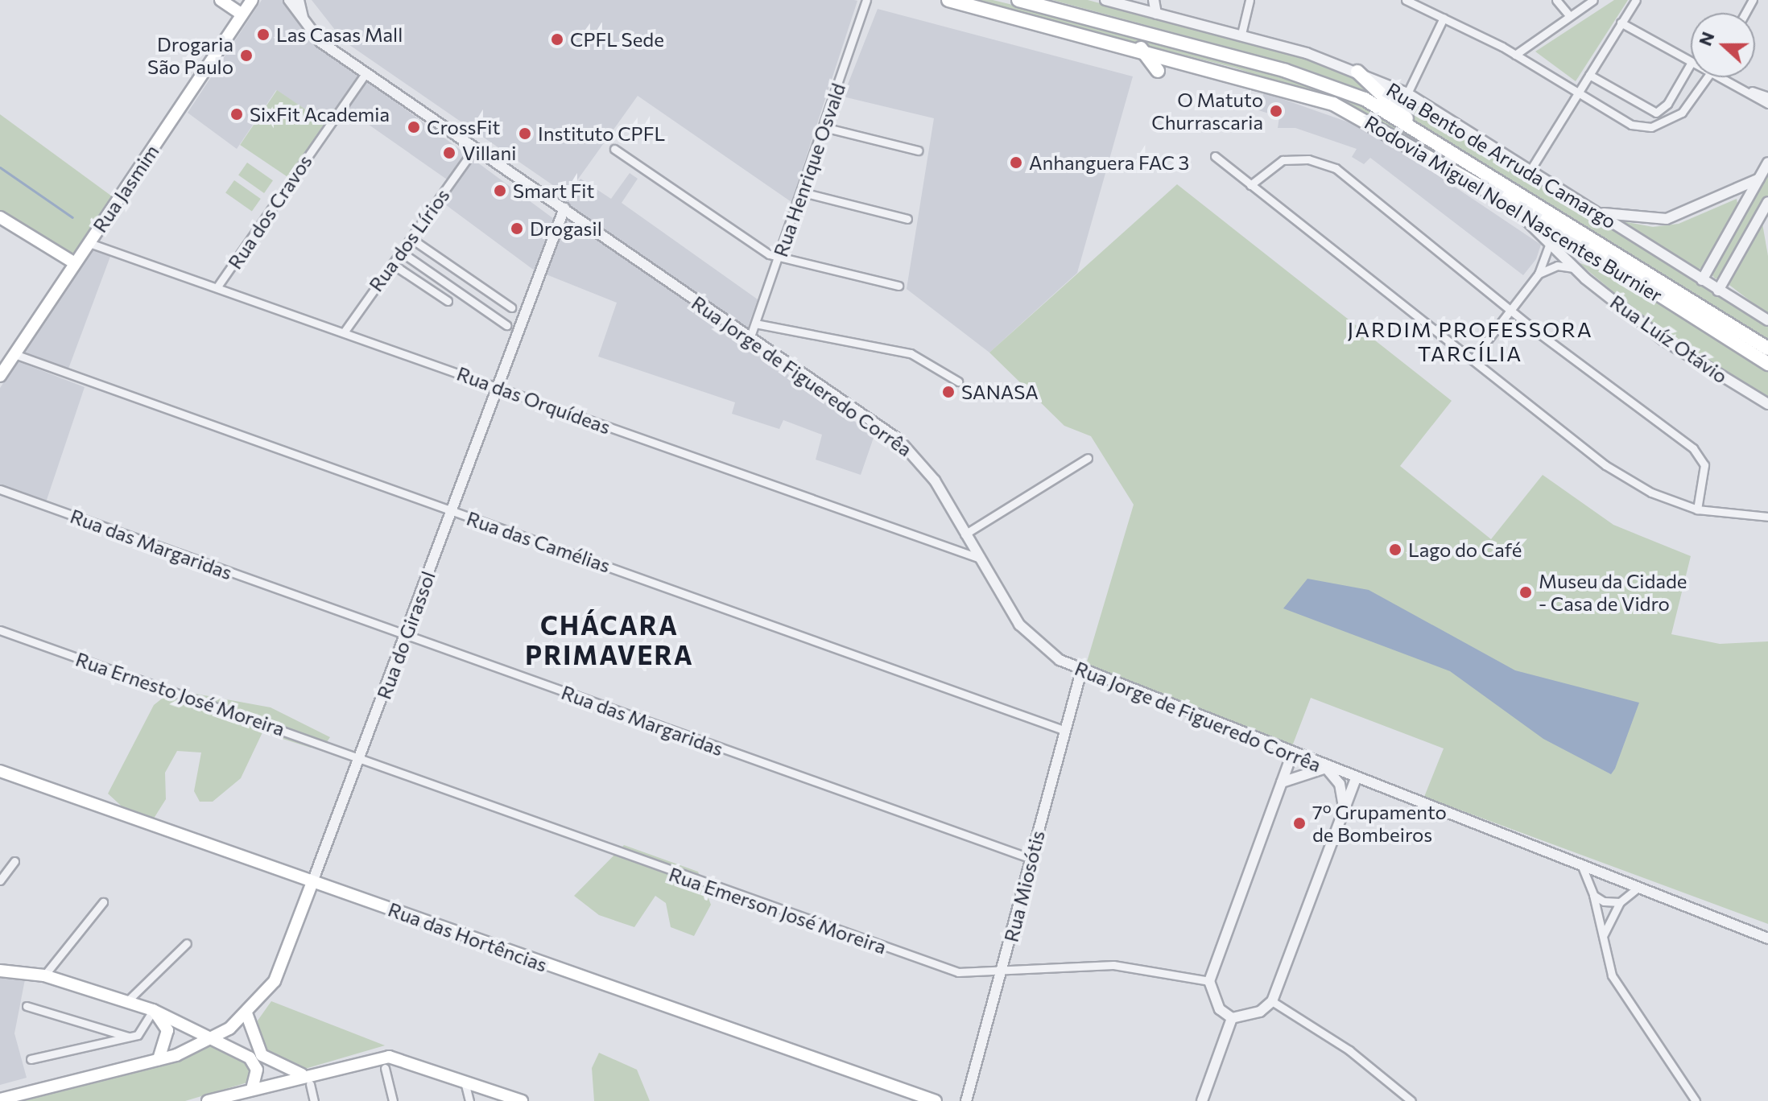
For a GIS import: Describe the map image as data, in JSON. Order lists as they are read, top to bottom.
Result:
{
  "streets": {
    "highway": ["Rodovia Miguel Noel Nascentes Burnier"],
    "main road": ["Rua Jasmim", "Rua do Girassol", "Rua das Hortências"],
    "street": [
      "Rua Bento de Arruda Camargo",
      "Rua Henrique Osvald",
      "Rua dos Cravos",
      "Rua dos Lírios",
      "Rua Luíz Otávio",
      "Rua Jorge de Figueredo Corrêa",
      "Rua das Orquídeas",
      "Rua das Camélias",
      "Rua das Margaridas",
      "Rua Ernesto José Moreira",
      "Rua Miosótis",
      "Rua Emerson José Moreira"
    ]
  },
  "crossings": [
    ["Rua Henrique Osvald", "Rua Jorge de Figueredo Corrêa"],
    ["Rua Jasmim", "Rua das Orquídeas"],
    ["Rua Jasmim", "Rua das Camélias"],
    ["Rodovia Miguel Noel Nascentes Burnier", "Rua Luíz Otávio"],
    ["Rua dos Cravos", "Rua Jorge de Figueredo Corrêa"],
    ["Rua dos Cravos", "Rua das Orquídeas"],
    ["Rua dos Lírios", "Rua Jorge de Figueredo Corrêa"],
    ["Rua dos Lírios", "Rua das Orquídeas"],
    ["Rua Jorge de Figueredo Corrêa", "Rua das Orquídeas"],
    ["Rua Jorge de Figueredo Corrêa", "Rua do Girassol"],
    ["Rua Jorge de Figueredo Corrêa", "Rua Miosótis"],
    ["Rua das Orquídeas", "Rua do Girassol"],
    ["Rua das Camélias", "Rua do Girassol"],
    ["Rua das Camélias", "Rua Miosótis"],
    ["Rua das Margaridas", "Rua do Girassol"],
    ["Rua das Margaridas", "Rua Miosótis"],
    ["Rua do Girassol", "Rua Ernesto José Moreira"],
    ["Rua do Girassol", "Rua Emerson José Moreira"],
    ["Rua do Girassol", "Rua das Hortências"],
    ["Rua Ernesto José Moreira", "Rua Emerson José Moreira"],
    ["Rua Miosótis", "Rua Emerson José Moreira"]
  ],
  "districts": ["JARDIM PROFESSORA TARCÍLIA", "CHÁCARA PRIMAVERA"],
  "places": [
    "Las Casas Mall",
    "CPFL Sede",
    "Drogaria São Paulo",
    "O Matuto Churrascaria",
    "SixFit Academia",
    "CrossFit",
    "Instituto CPFL",
    "Villani",
    "Anhanguera FAC 3",
    "Smart Fit",
    "Drogasil",
    "SANASA",
    "Lago do Café",
    "Museu da Cidade - Casa de Vidro",
    "7º Grupamento de Bombeiros"
  ],
  "north": "left"
}
